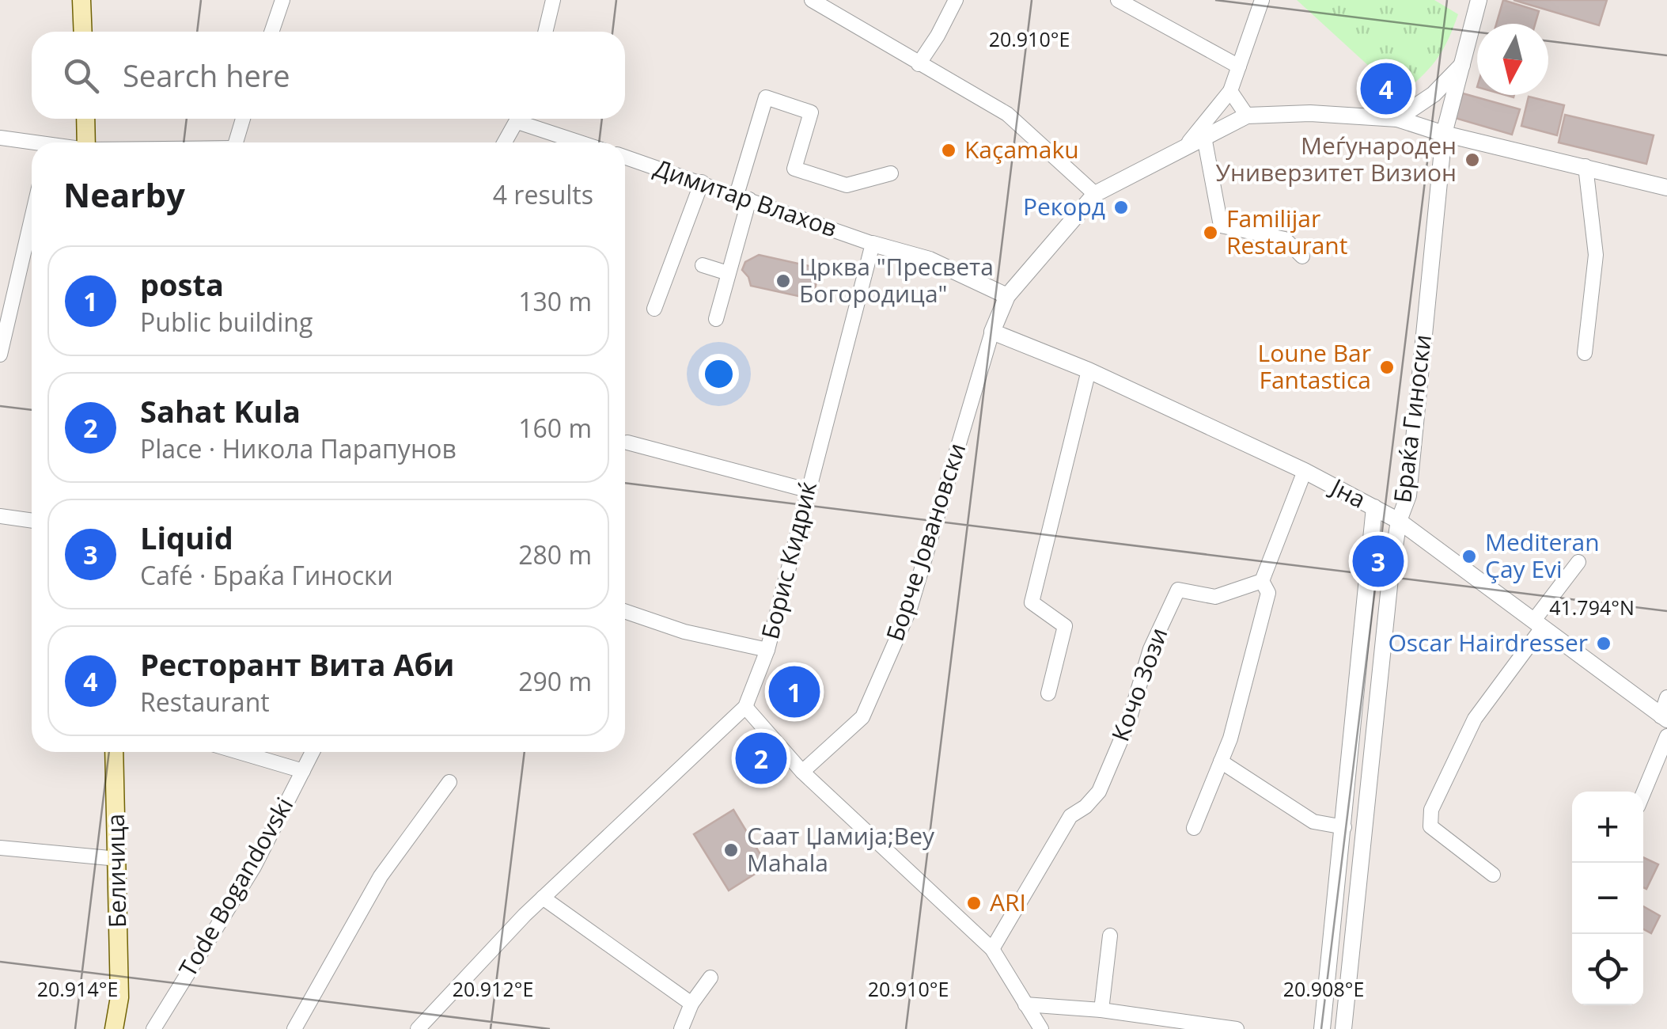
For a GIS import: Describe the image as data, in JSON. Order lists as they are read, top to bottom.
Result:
{
  "streets": {
    "main road": ["Беличица"],
    "street": [
      "Димитар Влахов",
      "Браќа Гиноски",
      "Јна",
      "Борче Јовановски",
      "Борис Кидриќ",
      "Кочо Зози",
      "Tode Bogandovski"
    ]
  },
  "crossings": [
    ["Димитар Влахов", "Борис Кидриќ"],
    ["Браќа Гиноски", "Јна"],
    ["Јна", "Борче Јовановски"]
  ],
  "places": [
    "Kaçamaku",
    "Меѓународен Универзитет Визион",
    "Рекорд",
    "Familijar Restaurant",
    "Црква \"Пресвета Богородица\"",
    "Loune Bar Fantastica",
    "Mediteran Çay Evi",
    "Oscar Hairdresser",
    "Саат Џамија;Bey Mahala",
    "ARI"
  ],
  "north": "bottom",
  "page": {
    "search": "Search here",
    "pins": [
      "4",
      "3",
      "1",
      "2"
    ],
    "heading": ["Nearby", "4 results"],
    "list": [
      {
        "mark": "1",
        "name": "posta",
        "note": "Public building",
        "value": "130 m"
      },
      {
        "mark": "2",
        "name": "Sahat Kula",
        "note": "Place · Никола Парапунов",
        "value": "160 m"
      },
      {
        "mark": "3",
        "name": "Liquid",
        "note": "Café · Браќа Гиноски",
        "value": "280 m"
      },
      {
        "mark": "4",
        "name": "Ресторант Вита Аби",
        "note": "Restaurant",
        "value": "290 m"
      }
    ],
    "map_buttons": ["+", "−"]
  },
  "coordinates": [
    "20.910°E",
    "41.794°N",
    "20.914°E",
    "20.912°E",
    "20.908°E"
  ]
}
